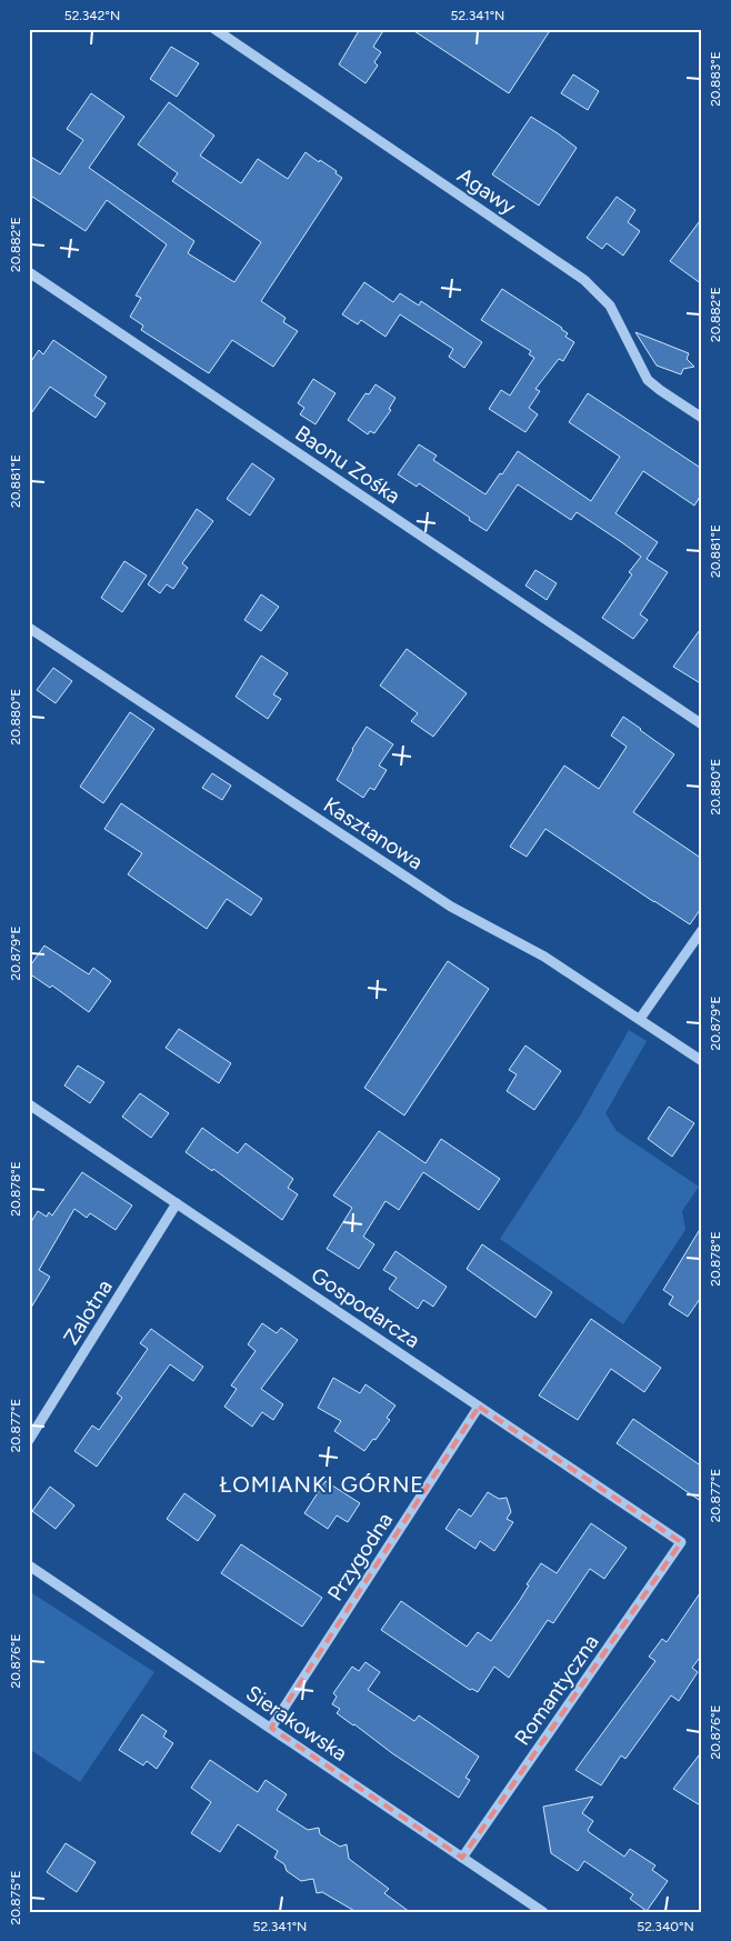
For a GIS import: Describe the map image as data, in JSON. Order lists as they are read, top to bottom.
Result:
{
  "streets": {
    "street": [
      "Agawy",
      "Baonu Zośka",
      "Kasztanowa",
      "Gospodarcza",
      "Zalotna",
      "Przygodna",
      "Romantyczna",
      "Sierakowska"
    ]
  },
  "crossings": [
    ["Gospodarcza", "Zalotna"],
    ["Gospodarcza", "Przygodna"],
    ["Gospodarcza", "Romantyczna"],
    ["Przygodna", "Sierakowska"],
    ["Romantyczna", "Sierakowska"]
  ],
  "districts": ["ŁOMIANKI GÓRNE"],
  "coordinates": [
    "52.342°N",
    "52.341°N",
    "20.883°E",
    "20.882°E",
    "20.881°E",
    "20.880°E",
    "20.879°E",
    "20.878°E",
    "20.877°E",
    "20.876°E",
    "20.875°E",
    "52.340°N"
  ]
}
